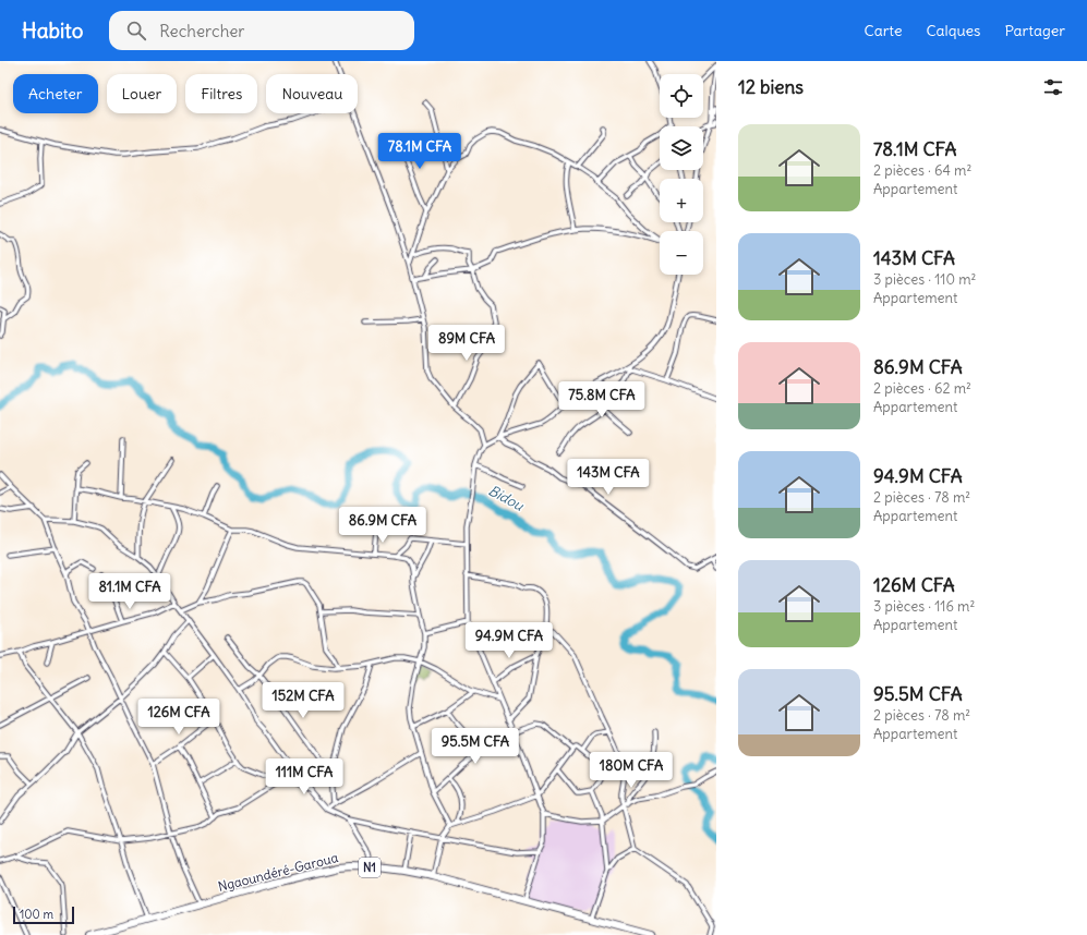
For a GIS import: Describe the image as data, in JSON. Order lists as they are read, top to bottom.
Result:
{
  "streets": {
    "highway": ["N1", "Ngaoundéré-Garoua"]
  },
  "water": ["Bidou"],
  "scale_bar": "100 m",
  "page": {
    "header": "Habito",
    "search": "Rechercher",
    "nav": ["Carte", "Calques", "Partager"],
    "heading": "12 biens",
    "map_buttons": ["+", "−"],
    "chip": [
      "Acheter",
      "Louer",
      "Filtres",
      "Nouveau"
    ],
    "list": [
      {
        "name": "78.1M CFA",
        "note": "2 pièces · 64 m² · Appartement"
      },
      {
        "name": "143M CFA",
        "note": "3 pièces · 110 m² · Appartement"
      },
      {
        "name": "86.9M CFA",
        "note": "2 pièces · 62 m² · Appartement"
      },
      {
        "name": "94.9M CFA",
        "note": "2 pièces · 78 m² · Appartement"
      },
      {
        "name": "126M CFA",
        "note": "3 pièces · 116 m² · Appartement"
      },
      {
        "name": "95.5M CFA",
        "note": "2 pièces · 78 m² · Appartement"
      }
    ],
    "price": [
      "78.1M CFA",
      "89M CFA",
      "75.8M CFA",
      "143M CFA",
      "86.9M CFA",
      "81.1M CFA",
      "94.9M CFA",
      "152M CFA",
      "126M CFA",
      "95.5M CFA",
      "180M CFA",
      "111M CFA"
    ],
    "scale": "100 m"
  }
}
